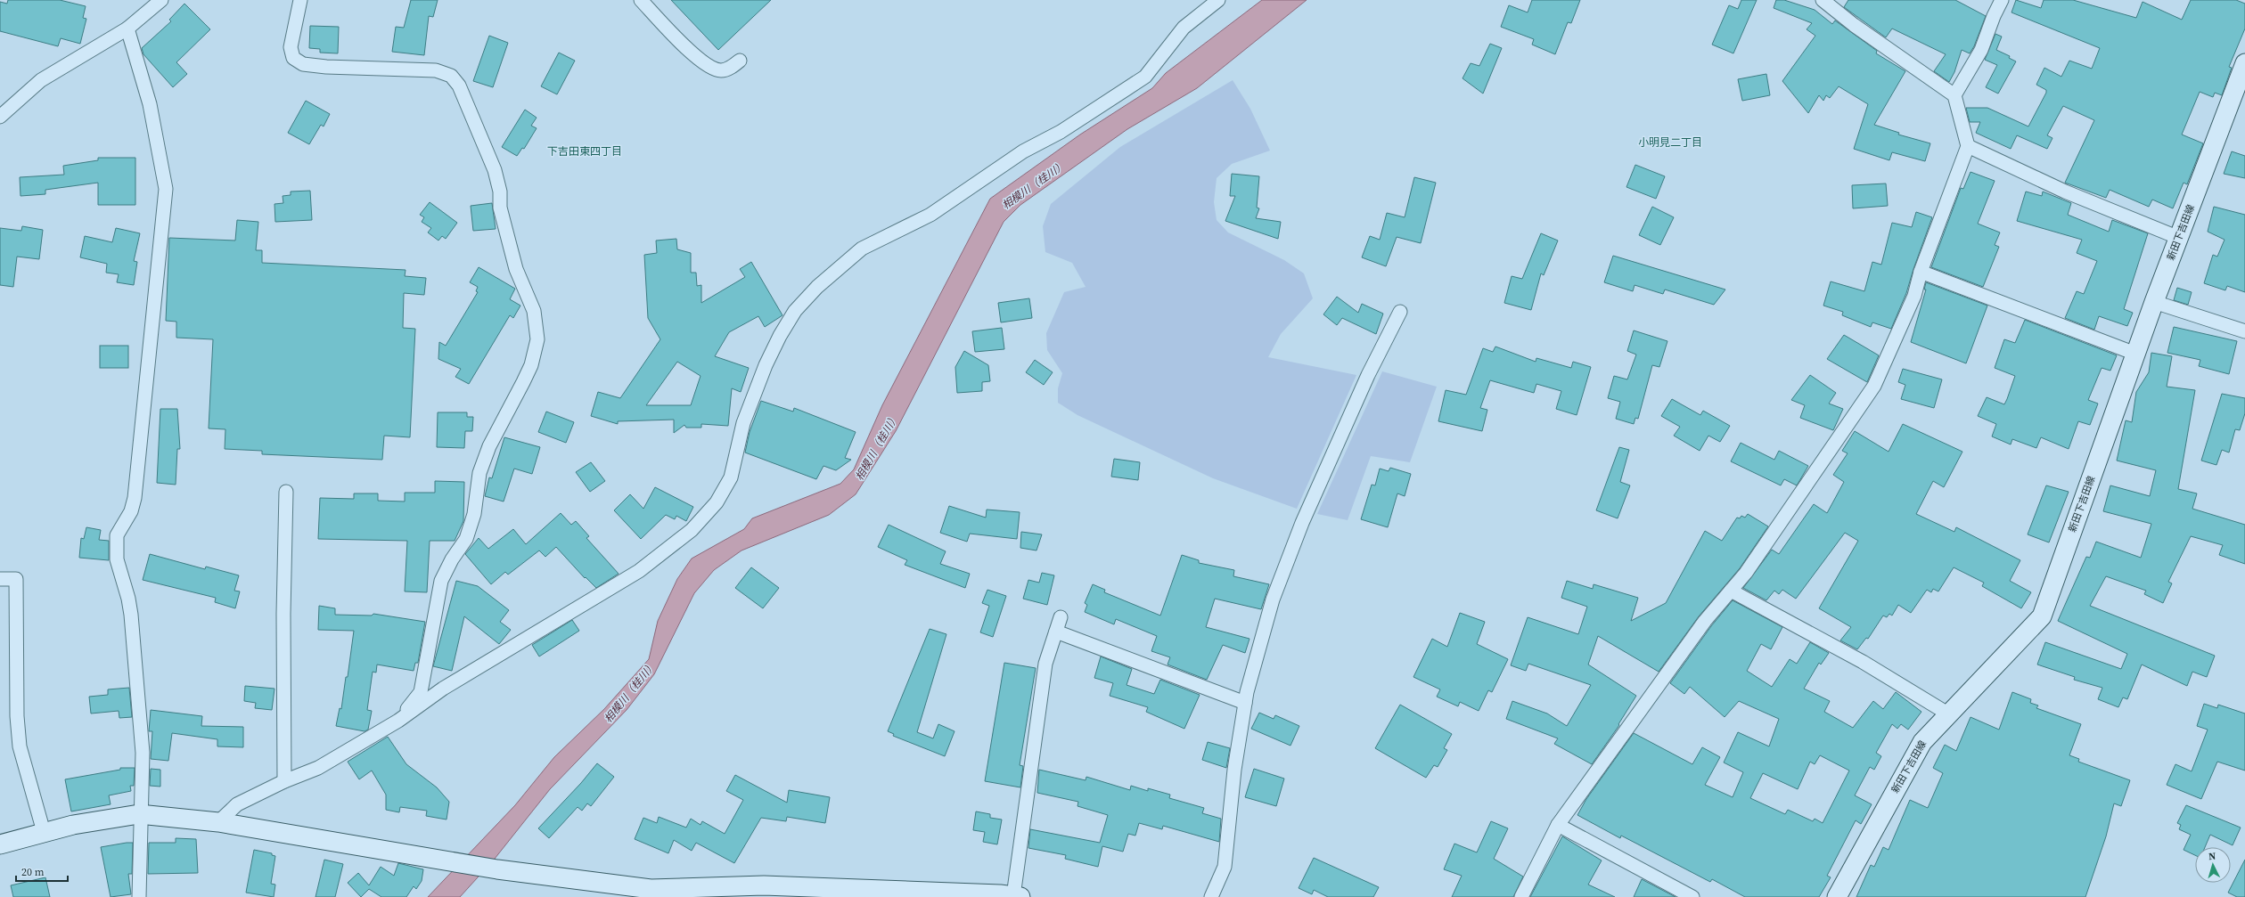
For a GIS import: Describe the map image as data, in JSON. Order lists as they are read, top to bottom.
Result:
{
  "streets": {
    "street": ["新田下吉田線"]
  },
  "districts": ["小明見二丁目", "下吉田東四丁目"],
  "water": ["相模川（桂川）"],
  "scale_bar": "20 m",
  "north": "top"
}
